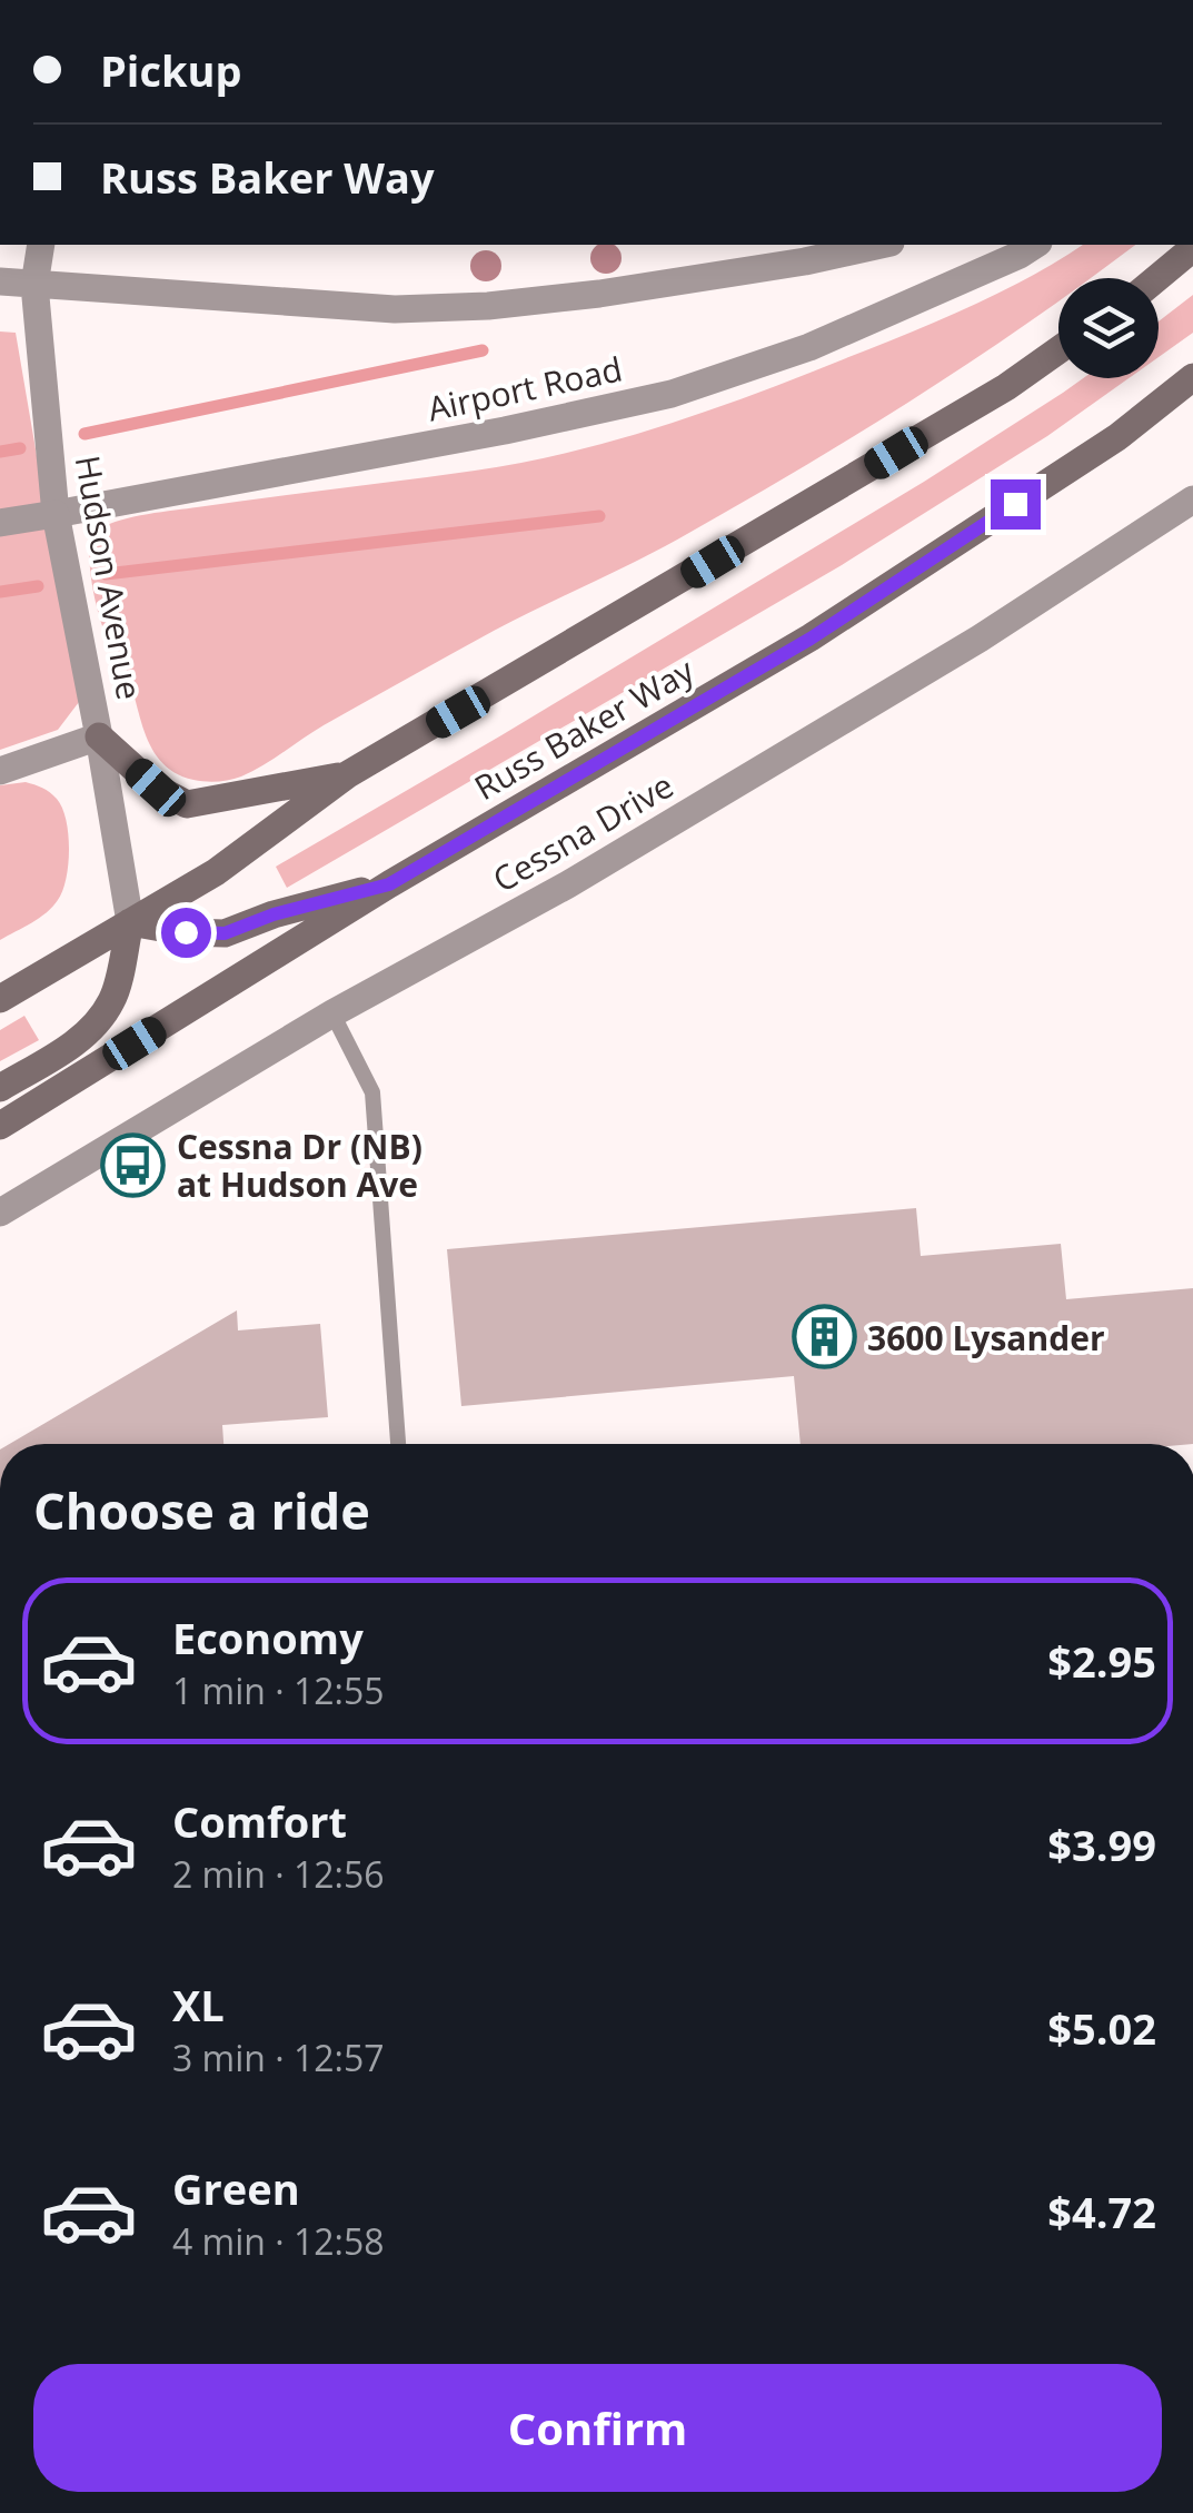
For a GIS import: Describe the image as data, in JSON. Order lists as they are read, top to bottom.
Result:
{
  "streets": {
    "main road": ["Russ Baker Way"],
    "street": ["Airport Road", "Hudson Avenue", "Cessna Drive"]
  },
  "crossings": [
    ["Airport Road", "Hudson Avenue"]
  ],
  "places": {
    "bus stop": ["Cessna Dr (NB) at Hudson Ave"],
    "building": ["3600 Lysander"]
  },
  "page": {
    "banner": ["Pickup", "Russ Baker Way"],
    "heading": "Choose a ride",
    "list": [
      {
        "name": "Economy",
        "note": "1 min · 12:55",
        "value": "$2.95"
      },
      {
        "name": "Comfort",
        "note": "2 min · 12:56",
        "value": "$3.99"
      },
      {
        "name": "XL",
        "note": "3 min · 12:57",
        "value": "$5.02"
      },
      {
        "name": "Green",
        "note": "4 min · 12:58",
        "value": "$4.72"
      }
    ],
    "buttons": "Confirm"
  }
}
